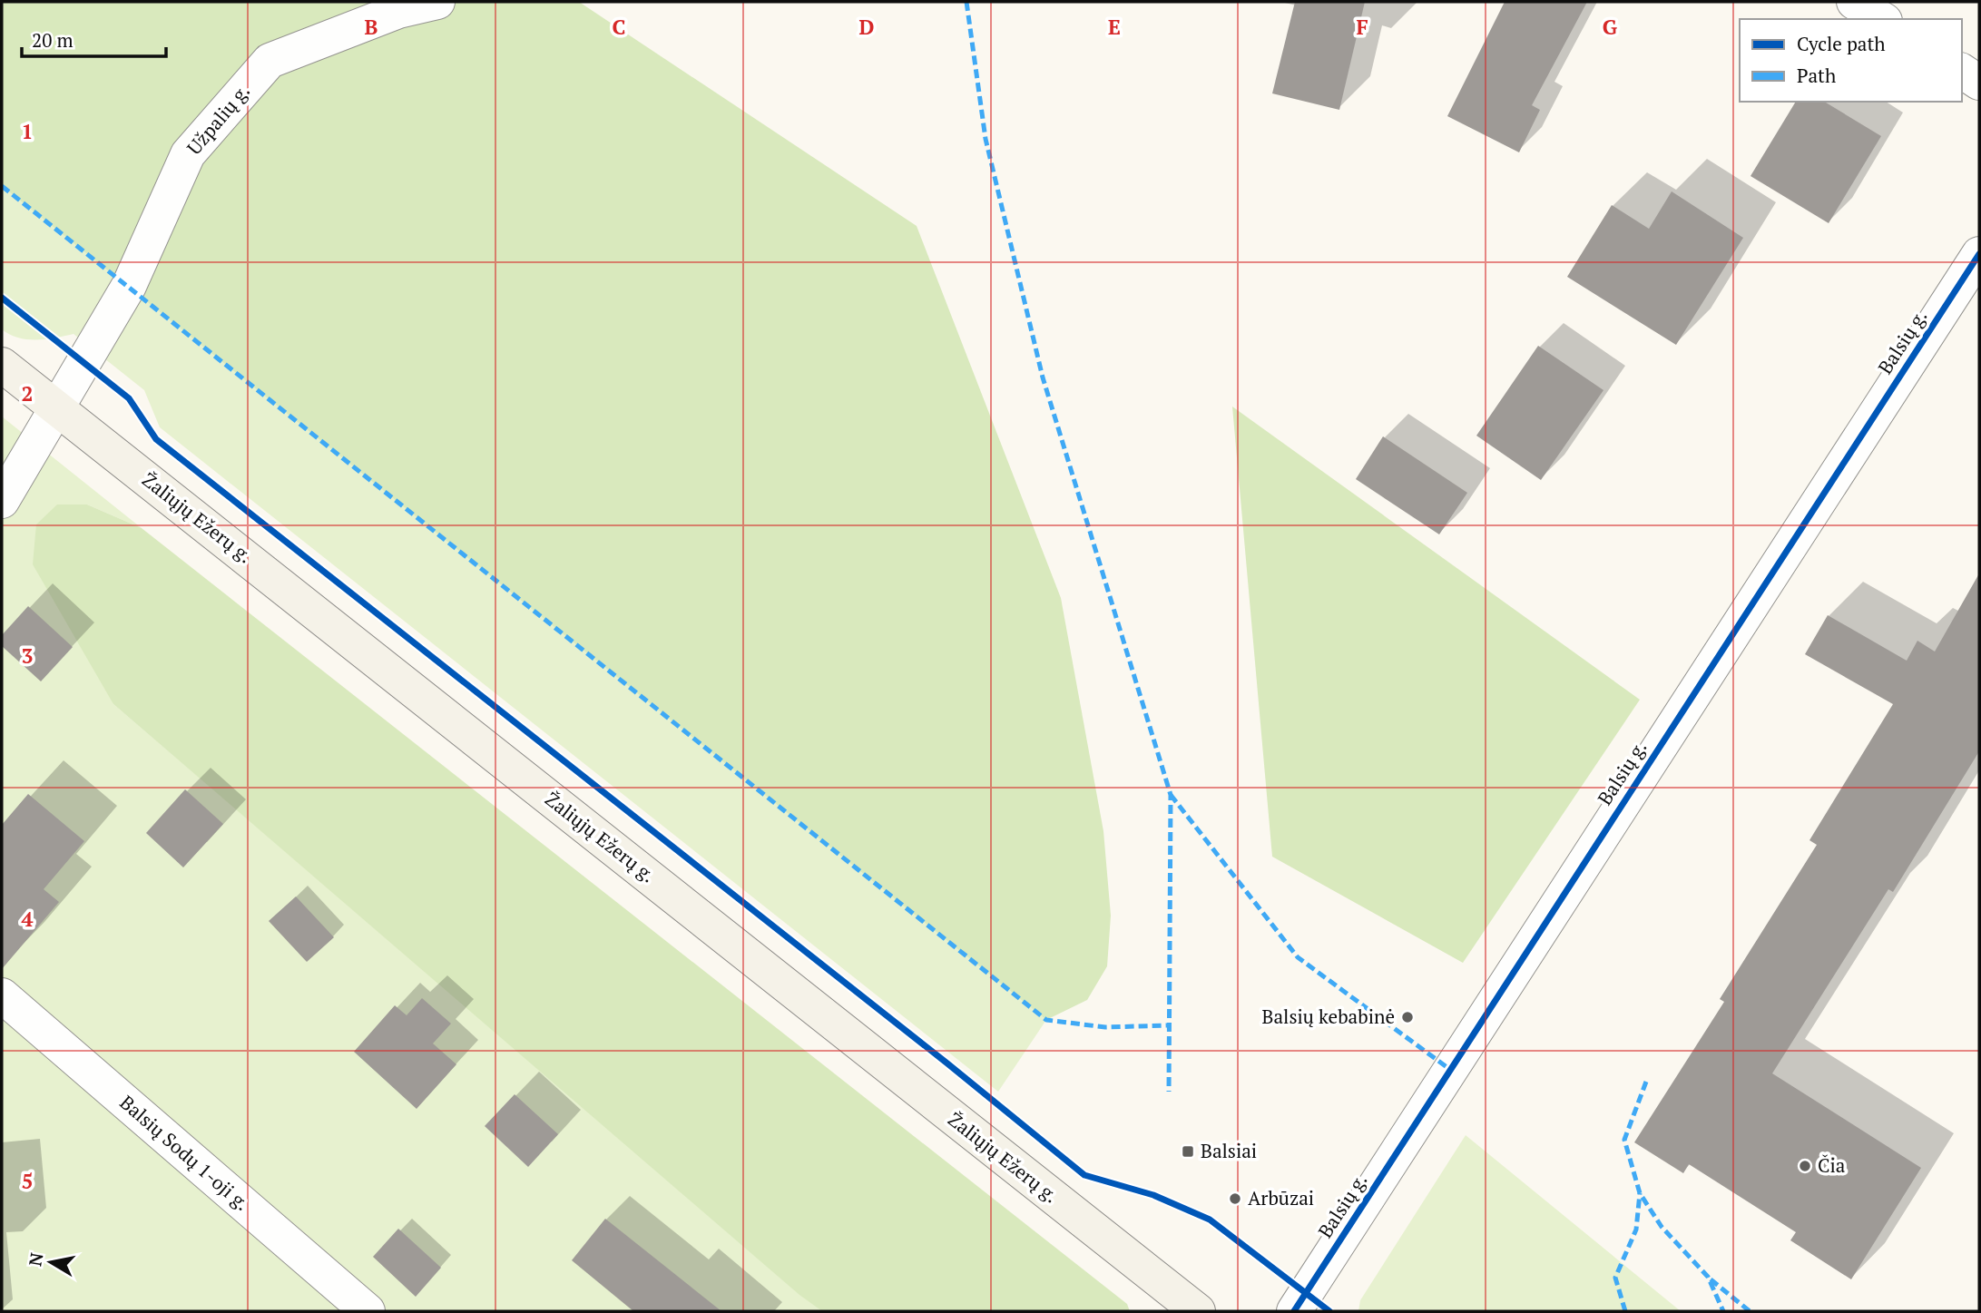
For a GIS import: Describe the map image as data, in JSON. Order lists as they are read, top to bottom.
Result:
{
  "streets": {
    "main road": ["Žaliųjų Ežerų g."],
    "street": ["Užpalių g.", "Balsių g.", "Balsių Sodų 1-oji g."]
  },
  "crossings": [
    ["Užpalių g.", "Žaliųjų Ežerų g."]
  ],
  "places": {
    "other": ["Balsių kebabinė", "Čia", "Arbūzai"],
    "transit": ["Balsiai"]
  },
  "legend": ["Cycle path", "Path"],
  "scale_bar": "20 m",
  "north": "left",
  "grid": {
    "columns": [
      "B",
      "C",
      "D",
      "E",
      "F",
      "G"
    ],
    "rows": [
      "1",
      "2",
      "3",
      "4",
      "5"
    ]
  }
}
